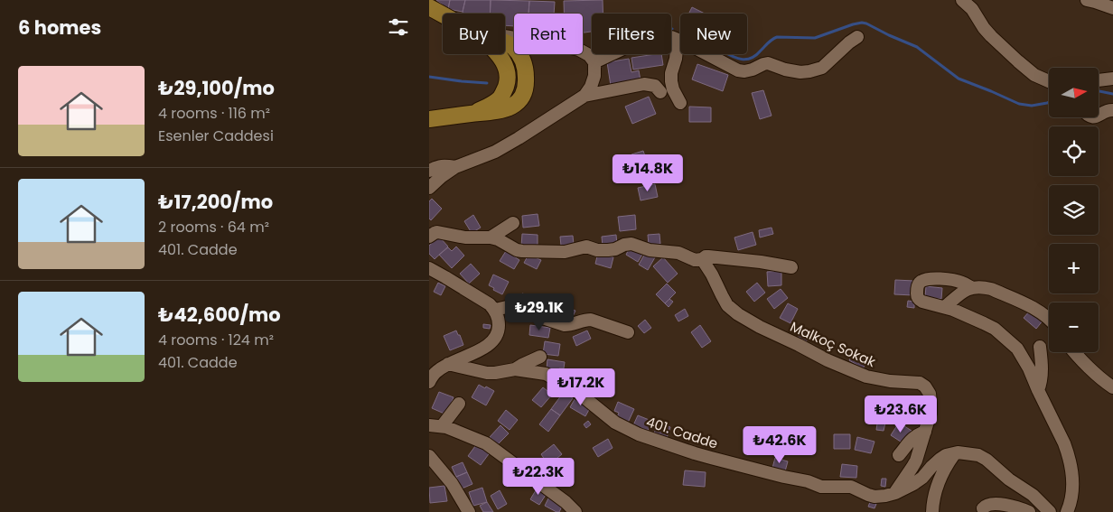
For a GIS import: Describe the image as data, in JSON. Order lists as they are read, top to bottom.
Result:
{
  "streets": {
    "street": ["Malkoç Sokak", "401. Cadde"]
  },
  "crossings": [
    ["Malkoç Sokak", "401. Cadde"]
  ],
  "north": "right",
  "page": {
    "heading": "6 homes",
    "chip": [
      "Buy",
      "Rent",
      "Filters",
      "New"
    ],
    "list": [
      {
        "name": "₺29,100/mo",
        "note": "4 rooms · 116 m² · Esenler Caddesi"
      },
      {
        "name": "₺17,200/mo",
        "note": "2 rooms · 64 m² · 401. Cadde"
      },
      {
        "name": "₺42,600/mo",
        "note": "4 rooms · 124 m² · 401. Cadde"
      }
    ],
    "map_buttons": ["+", "−"],
    "price": [
      "₺14.8K",
      "₺29.1K",
      "₺17.2K",
      "₺23.6K",
      "₺42.6K",
      "₺22.3K"
    ]
  }
}
